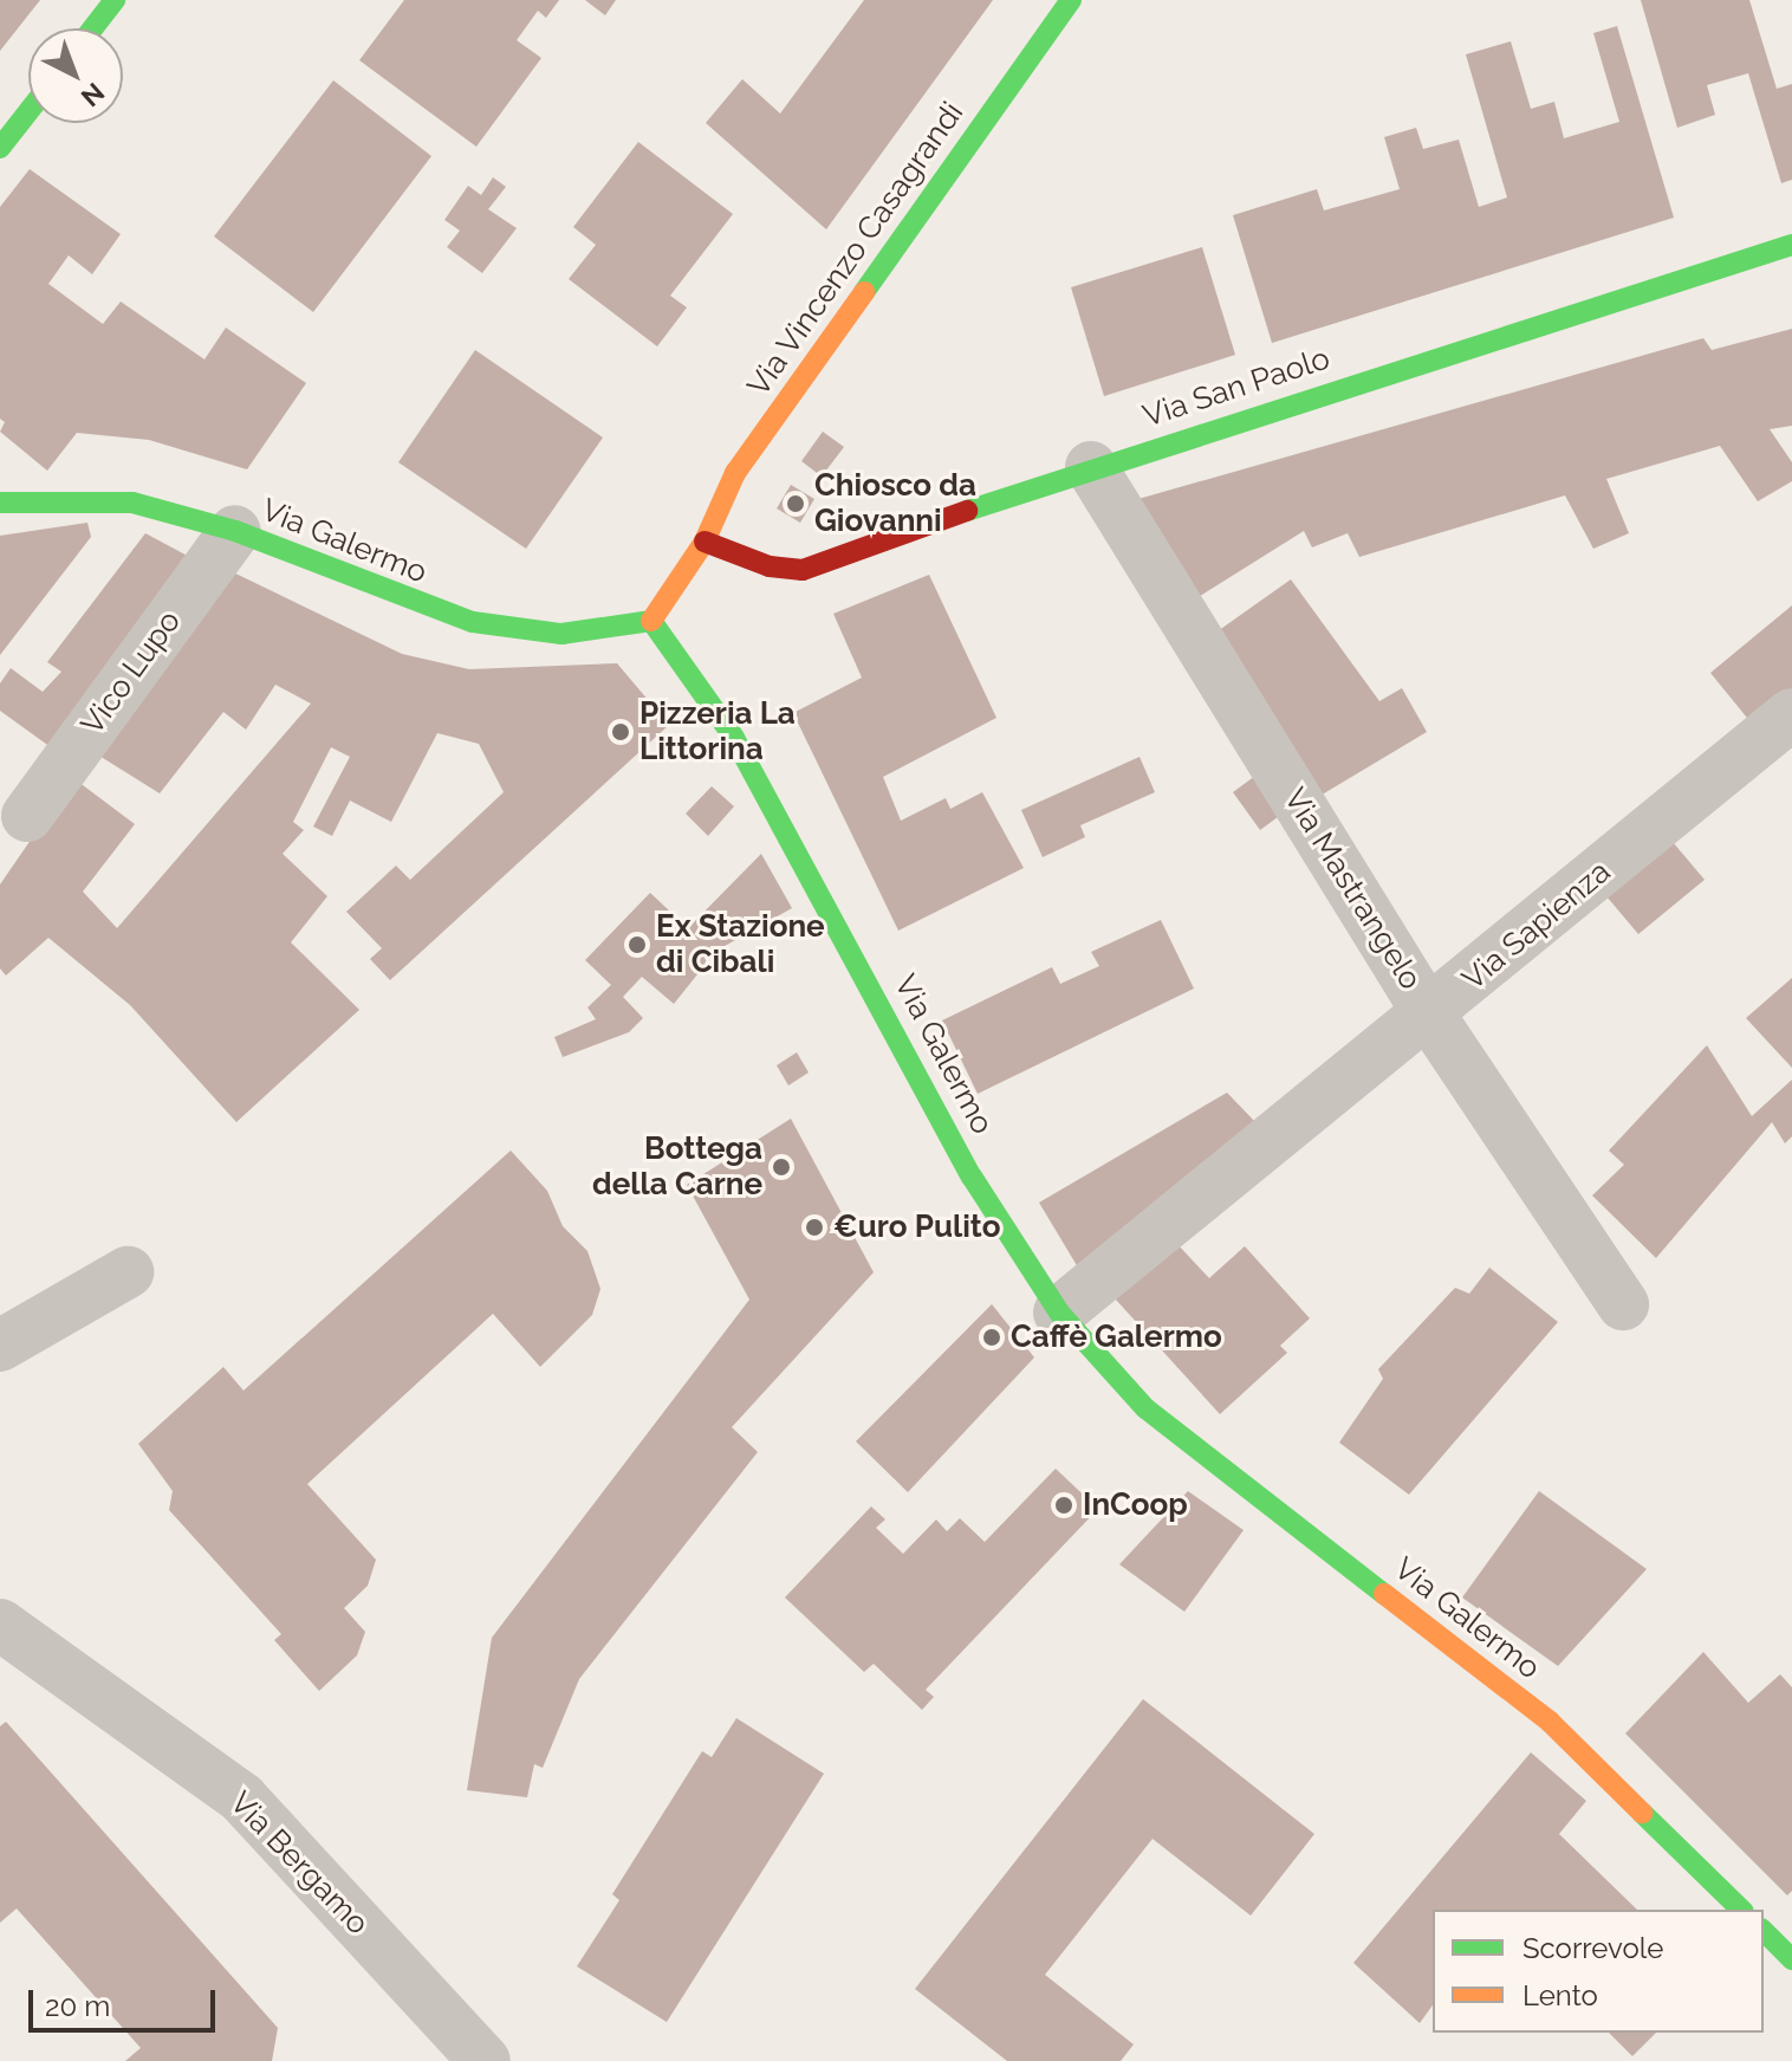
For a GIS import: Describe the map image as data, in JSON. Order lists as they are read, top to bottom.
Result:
{
  "streets": {
    "main road": ["Via Vincenzo Casagrandi", "Via San Paolo", "Via Galermo"],
    "street": [
      "Vico Lupo",
      "Via Mastrangelo",
      "Via Sapienza",
      "Via Bergamo"
    ]
  },
  "crossings": [
    ["Via Vincenzo Casagrandi", "Via San Paolo"],
    ["Via Vincenzo Casagrandi", "Via Galermo"],
    ["Via San Paolo", "Via Mastrangelo"],
    ["Via Galermo", "Vico Lupo"],
    ["Via Galermo", "Via Sapienza"],
    ["Via Mastrangelo", "Via Sapienza"]
  ],
  "places": [
    "Chiosco da Giovanni",
    "Pizzeria La Littorina",
    "Ex Stazione di Cibali",
    "Bottega della Carne",
    "€uro Pulito",
    "Caffè Galermo",
    "InCoop"
  ],
  "legend": ["Scorrevole", "Lento"],
  "scale_bar": "20 m",
  "north": "bottom right"
}
